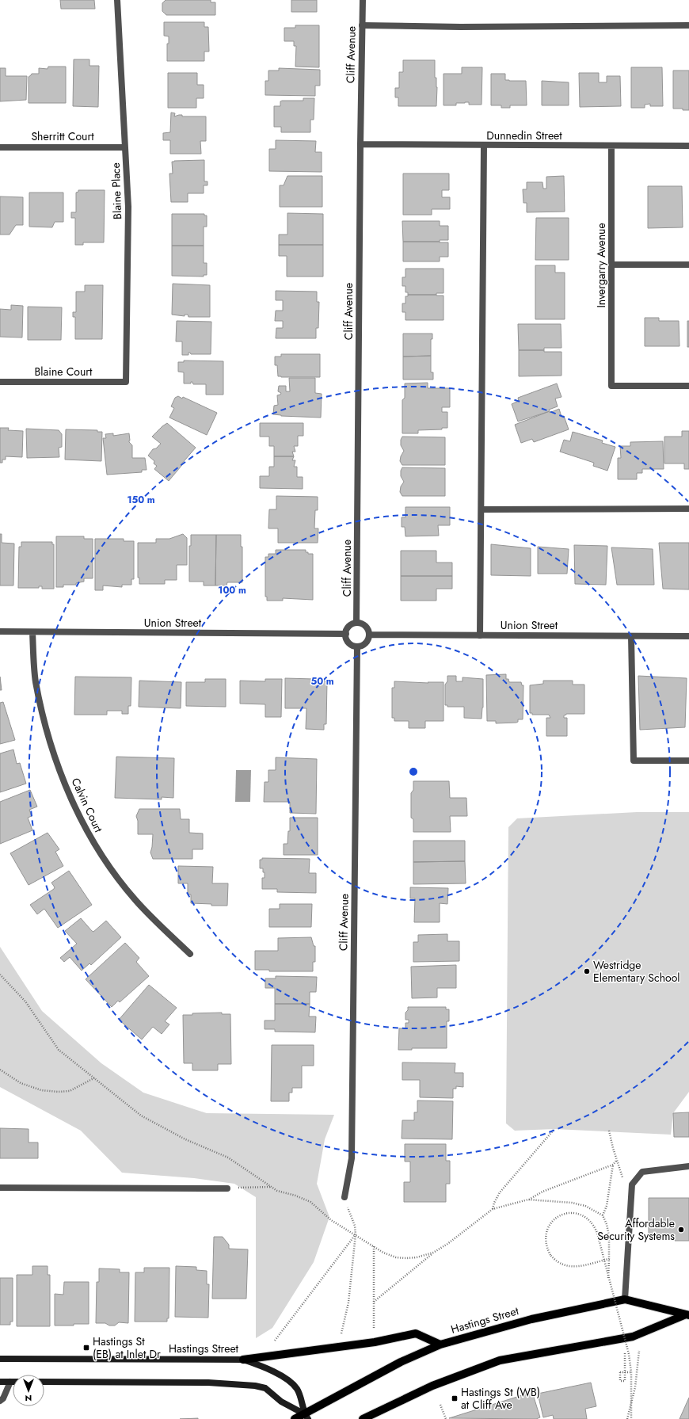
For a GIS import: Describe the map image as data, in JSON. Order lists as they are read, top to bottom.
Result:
{
  "streets": {
    "main road": ["Hastings Street"],
    "street": [
      "Cliff Avenue",
      "Dunnedin Street",
      "Sherritt Court",
      "Blaine Place",
      "Invergarry Avenue",
      "Blaine Court",
      "Union Street",
      "Calvin Court"
    ]
  },
  "crossings": [
    ["Cliff Avenue", "Dunnedin Street"],
    ["Cliff Avenue", "Union Street"],
    ["Dunnedin Street", "Invergarry Avenue"],
    ["Sherritt Court", "Blaine Place"],
    ["Blaine Place", "Blaine Court"],
    ["Union Street", "Calvin Court"]
  ],
  "places": {
    "other": ["Westridge Elementary School", "Affordable Security Systems"],
    "transit": ["Hastings St (EB) at Inlet Dr", "Hastings St (WB) at Cliff Ave"]
  },
  "north": "bottom",
  "rings": ["150 m", "100 m", "50 m"]
}
